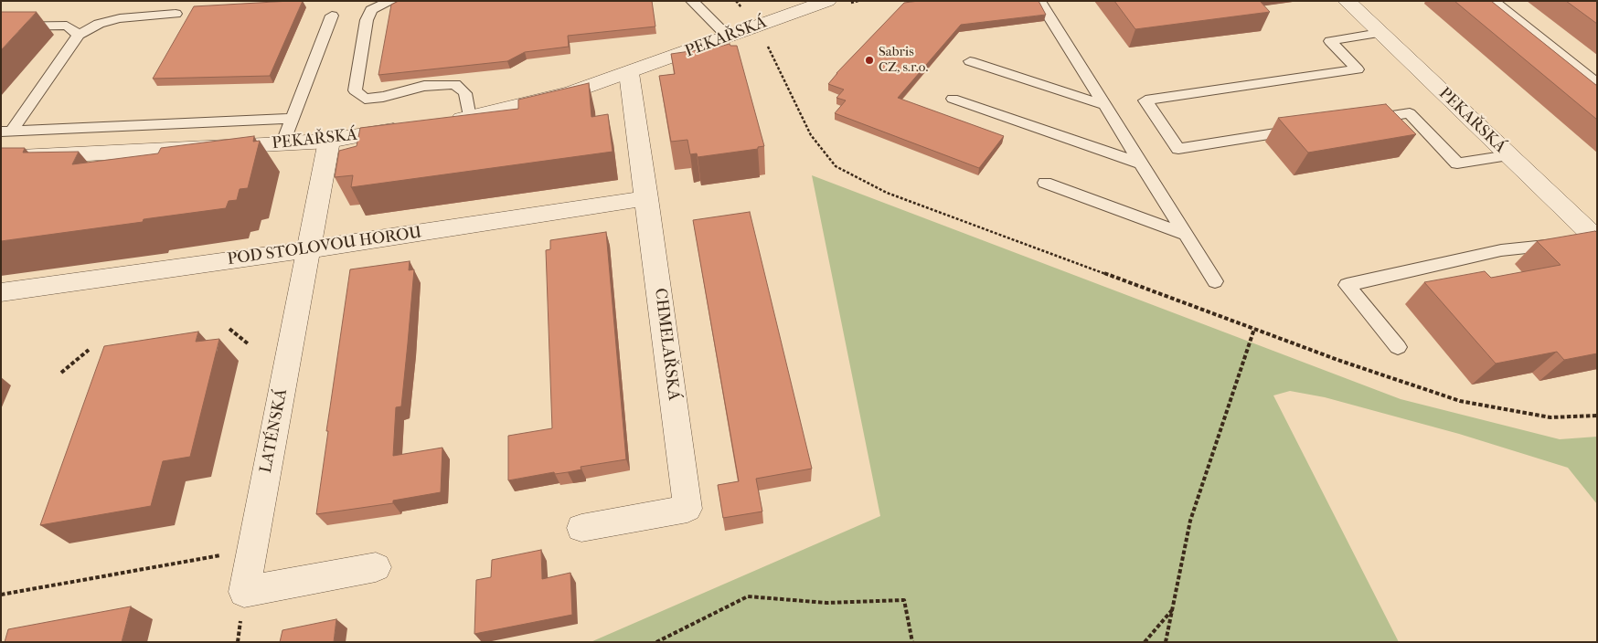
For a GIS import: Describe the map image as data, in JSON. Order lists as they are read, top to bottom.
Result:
{
  "streets": {
    "street": [
      "PEKAŘSKÁ",
      "POD STOLOVOU HOROU",
      "CHMELAŘSKÁ",
      "LATÉNSKÁ"
    ]
  },
  "crossings": [
    ["PEKAŘSKÁ", "CHMELAŘSKÁ"],
    ["PEKAŘSKÁ", "LATÉNSKÁ"],
    ["POD STOLOVOU HOROU", "CHMELAŘSKÁ"],
    ["POD STOLOVOU HOROU", "LATÉNSKÁ"]
  ],
  "places": ["Sabris CZ, s.r.o."]
}
